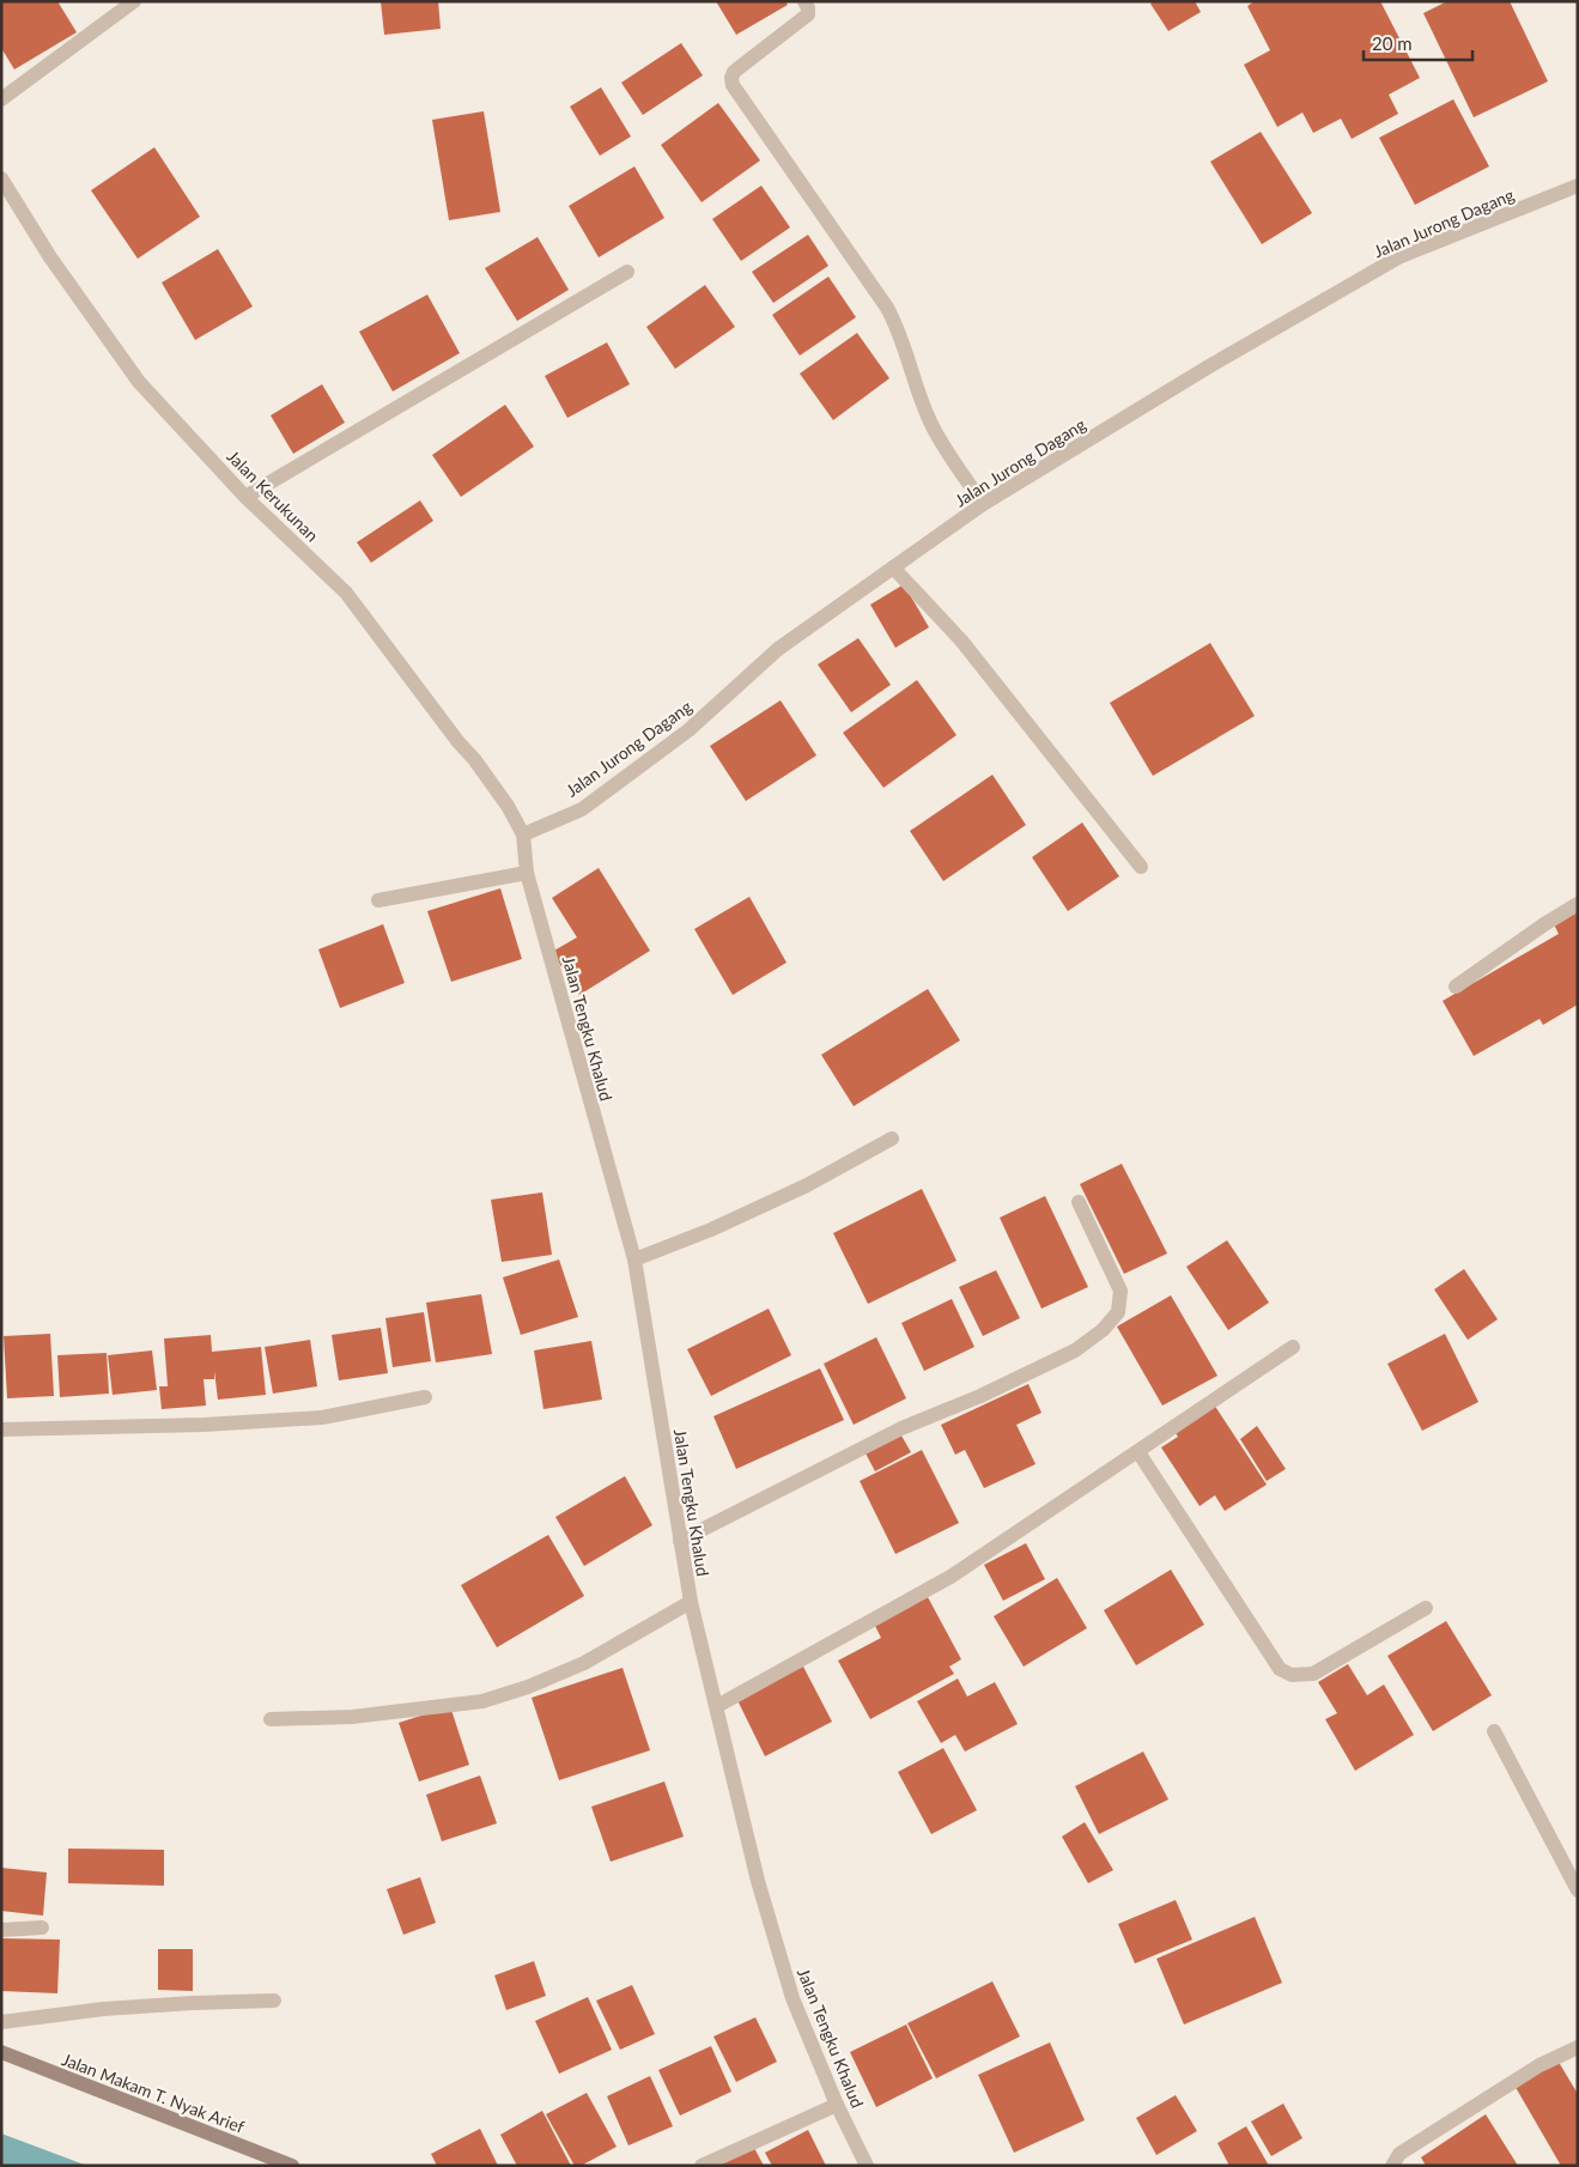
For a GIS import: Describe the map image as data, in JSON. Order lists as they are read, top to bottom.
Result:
{
  "streets": {
    "street": [
      "Jalan Jurong Dagang",
      "Jalan Kerukunan",
      "Jalan Tengku Khalud",
      "Jalan Makam T. Nyak Arief"
    ]
  },
  "crossings": [
    ["Jalan Jurong Dagang", "Jalan Kerukunan"],
    ["Jalan Jurong Dagang", "Jalan Tengku Khalud"],
    ["Jalan Kerukunan", "Jalan Tengku Khalud"]
  ],
  "scale_bar": "20 m"
}
